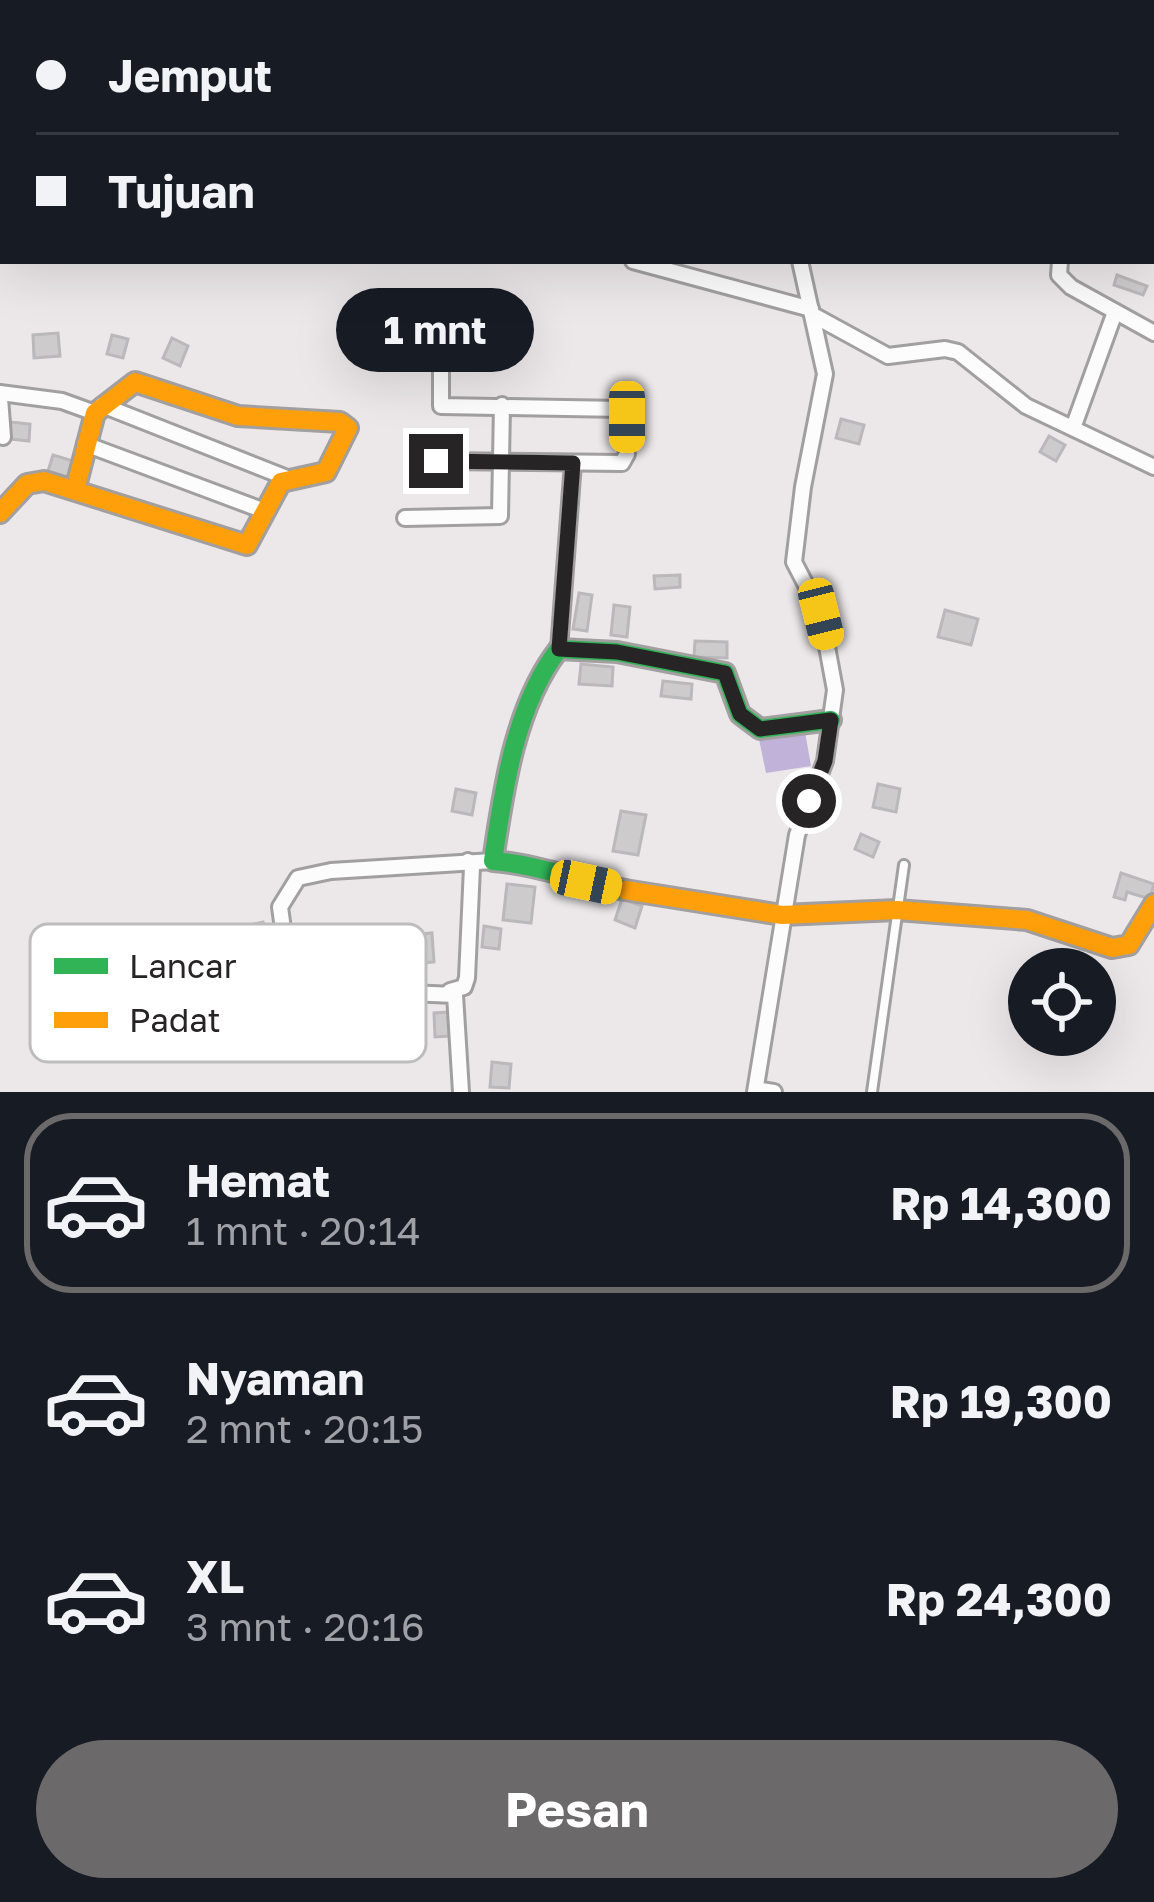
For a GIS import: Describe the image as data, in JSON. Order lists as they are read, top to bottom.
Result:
{
  "legend": ["Lancar", "Padat"],
  "page": {
    "banner": ["Jemput", "Tujuan"],
    "bubble": "1 mnt",
    "list": [
      {
        "name": "Hemat",
        "note": "1 mnt · 20:14",
        "value": "Rp 14,300"
      },
      {
        "name": "Nyaman",
        "note": "2 mnt · 20:15",
        "value": "Rp 19,300"
      },
      {
        "name": "XL",
        "note": "3 mnt · 20:16",
        "value": "Rp 24,300"
      }
    ],
    "buttons": "Pesan"
  }
}
